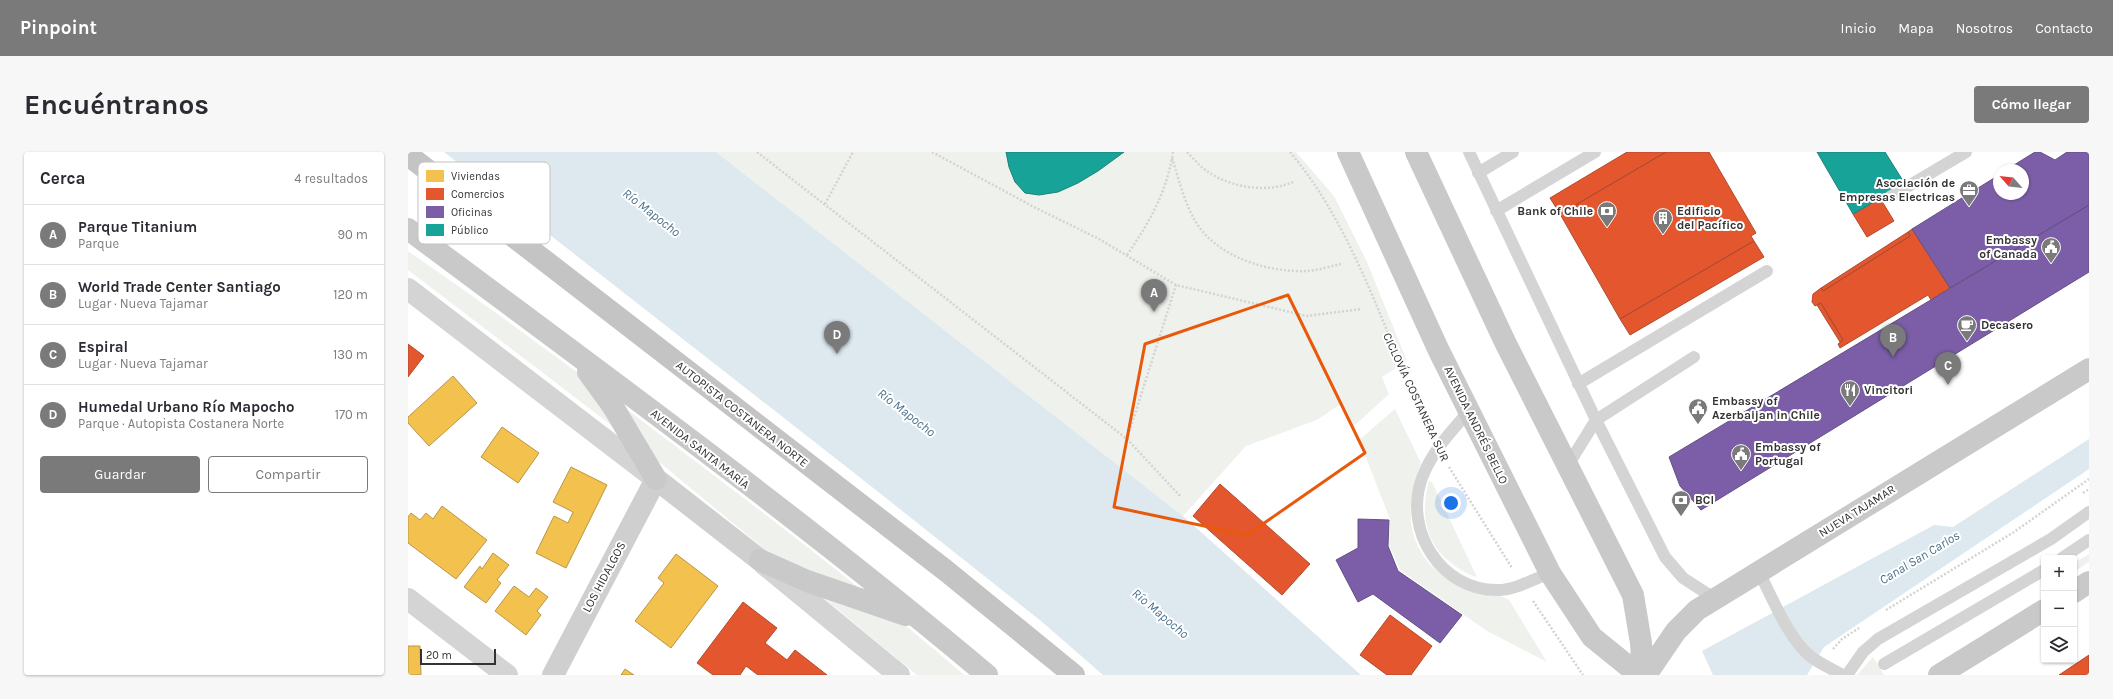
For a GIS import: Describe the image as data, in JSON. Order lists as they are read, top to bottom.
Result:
{
  "streets": {
    "highway": ["AUTOPISTA COSTANERA NORTE"],
    "main road": ["AVENIDA ANDRÉS BELLO", "AVENIDA SANTA MARÍA", "NUEVA TAJAMAR"],
    "street": ["LOS HIDALGOS"],
    "path": ["CICLOVÍA COSTANERA SUR"]
  },
  "water": ["Río Mapocho", "Canal San Carlos"],
  "places": {
    "office": ["Asociación de Empresas Electricas"],
    "bank": ["Bank of Chile", "BCI"],
    "building": ["Edificio del Pacífico"],
    "public building": ["Embassy of Canada", "Embassy of Azerbaijan in Chile", "Embassy of Portugal"],
    "cafe": ["Decasero"],
    "restaurant": ["Vincitori"]
  },
  "legend": [
    "Viviendas",
    "Comercios",
    "Oficinas",
    "Público"
  ],
  "scale_bar": "20 m",
  "north": "top left",
  "page": {
    "header": "Pinpoint",
    "nav": [
      "Inicio",
      "Mapa",
      "Nosotros",
      "Contacto"
    ],
    "buttons": [
      "Cómo llegar",
      ["Guardar", "Compartir"]
    ],
    "title": "Encuéntranos",
    "heading": ["Cerca", "4 resultados"],
    "list": [
      {
        "mark": "A",
        "name": "Parque Titanium",
        "note": "Parque",
        "value": "90 m"
      },
      {
        "mark": "B",
        "name": "World Trade Center Santiago",
        "note": "Lugar · Nueva Tajamar",
        "value": "120 m"
      },
      {
        "mark": "C",
        "name": "Espiral",
        "note": "Lugar · Nueva Tajamar",
        "value": "130 m"
      },
      {
        "mark": "D",
        "name": "Humedal Urbano Río Mapocho",
        "note": "Parque · Autopista Costanera Norte",
        "value": "170 m"
      }
    ],
    "pins": [
      "A",
      "D",
      "B",
      "C"
    ],
    "map_buttons": ["+", "−"],
    "scale": "20 m"
  }
}
